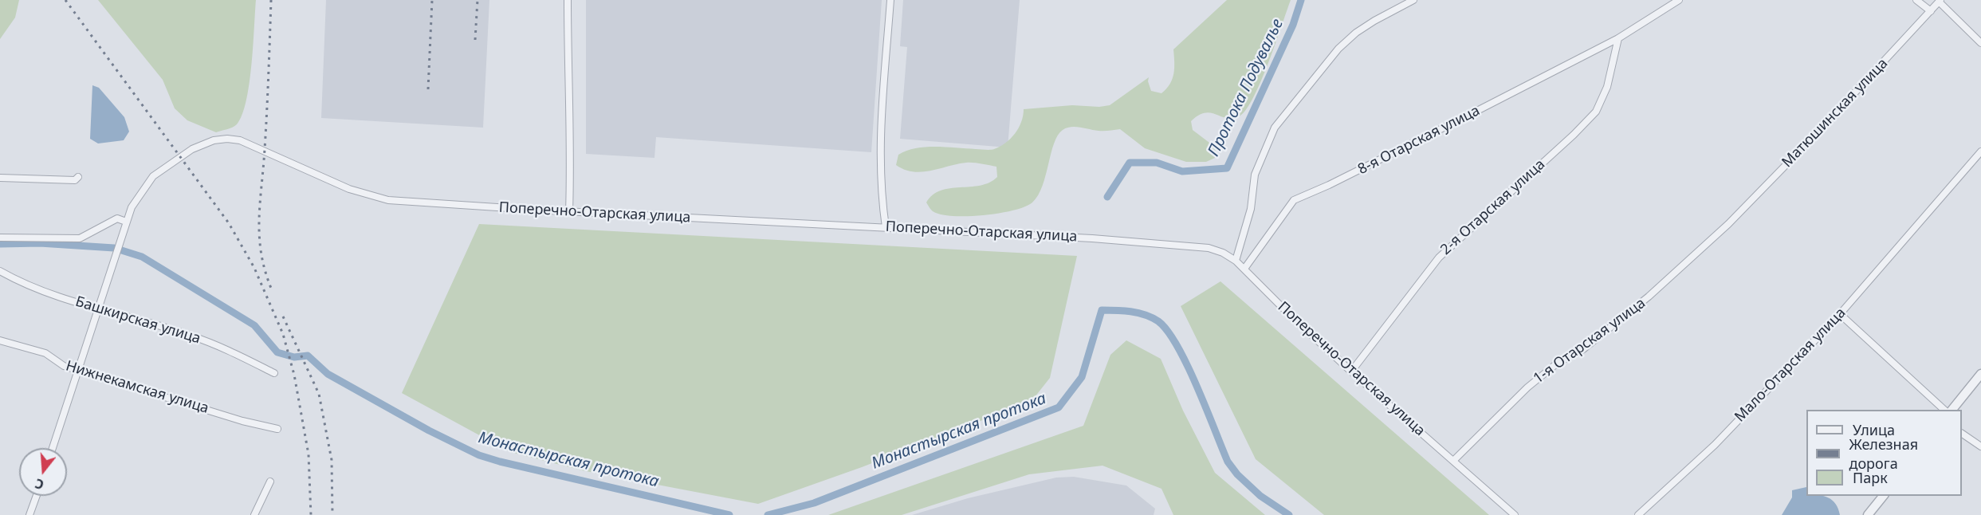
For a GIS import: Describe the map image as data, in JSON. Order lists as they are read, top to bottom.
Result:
{
  "streets": {
    "street": [
      "Матюшинская улица",
      "8-я Отарская улица",
      "2-я Отарская улица",
      "Поперечно-Отарская улица",
      "Башкирская улица",
      "1-я Отарская улица",
      "Мало-Отарская улица",
      "Нижнекамская улица"
    ]
  },
  "crossings": [
    ["Матюшинская улица", "1-я Отарская улица"],
    ["8-я Отарская улица", "2-я Отарская улица"],
    ["8-я Отарская улица", "Поперечно-Отарская улица"],
    ["2-я Отарская улица", "Поперечно-Отарская улица"],
    ["Поперечно-Отарская улица", "Башкирская улица"],
    ["Поперечно-Отарская улица", "1-я Отарская улица"],
    ["Поперечно-Отарская улица", "Нижнекамская улица"]
  ],
  "water": ["Протока Подувалье", "Монастырская протока"],
  "legend": ["Улица", "Железная дорога", "Парк"],
  "north": "bottom"
}
